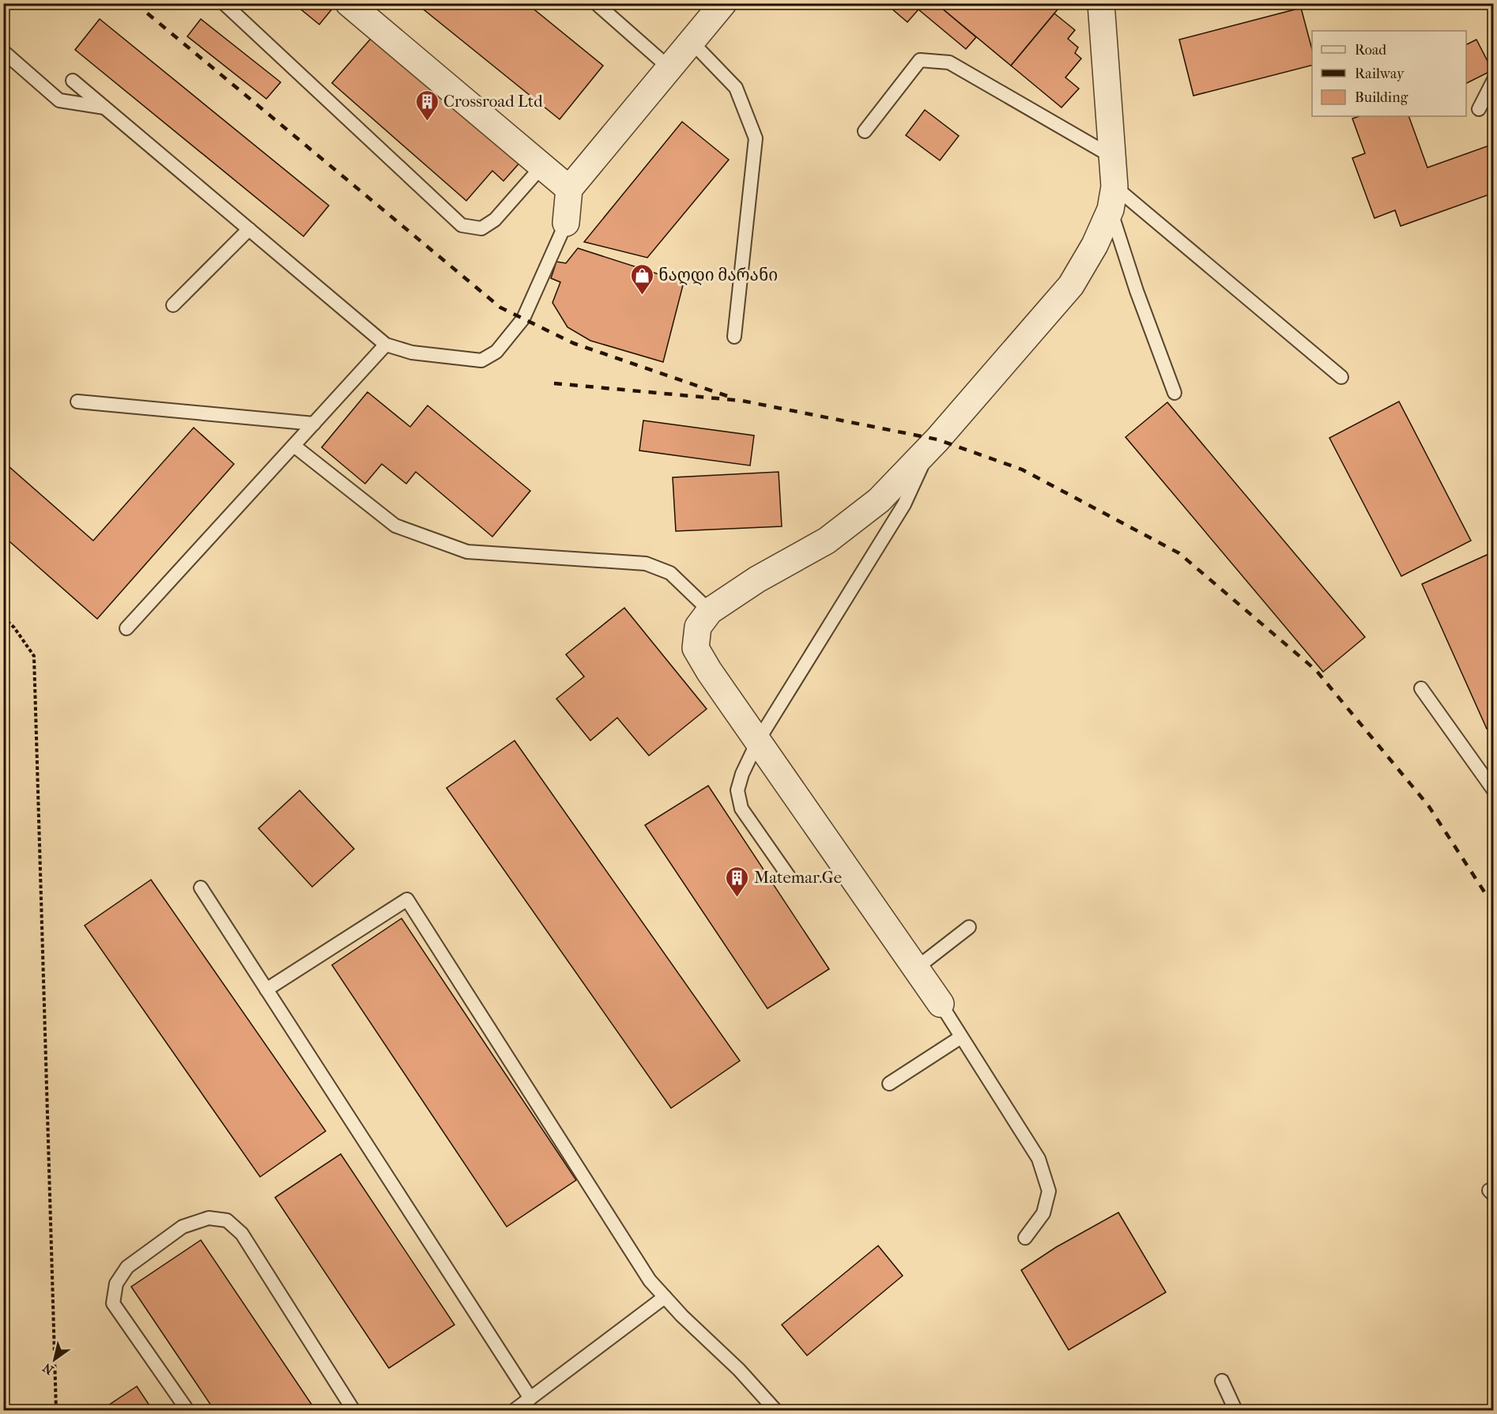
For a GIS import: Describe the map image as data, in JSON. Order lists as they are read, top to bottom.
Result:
{
  "places": {
    "building": ["Crossroad Ltd", "Matemar.Ge"],
    "shop": ["ნაღდი მარანი"]
  },
  "legend": ["Road", "Railway", "Building"],
  "north": "bottom left"
}
